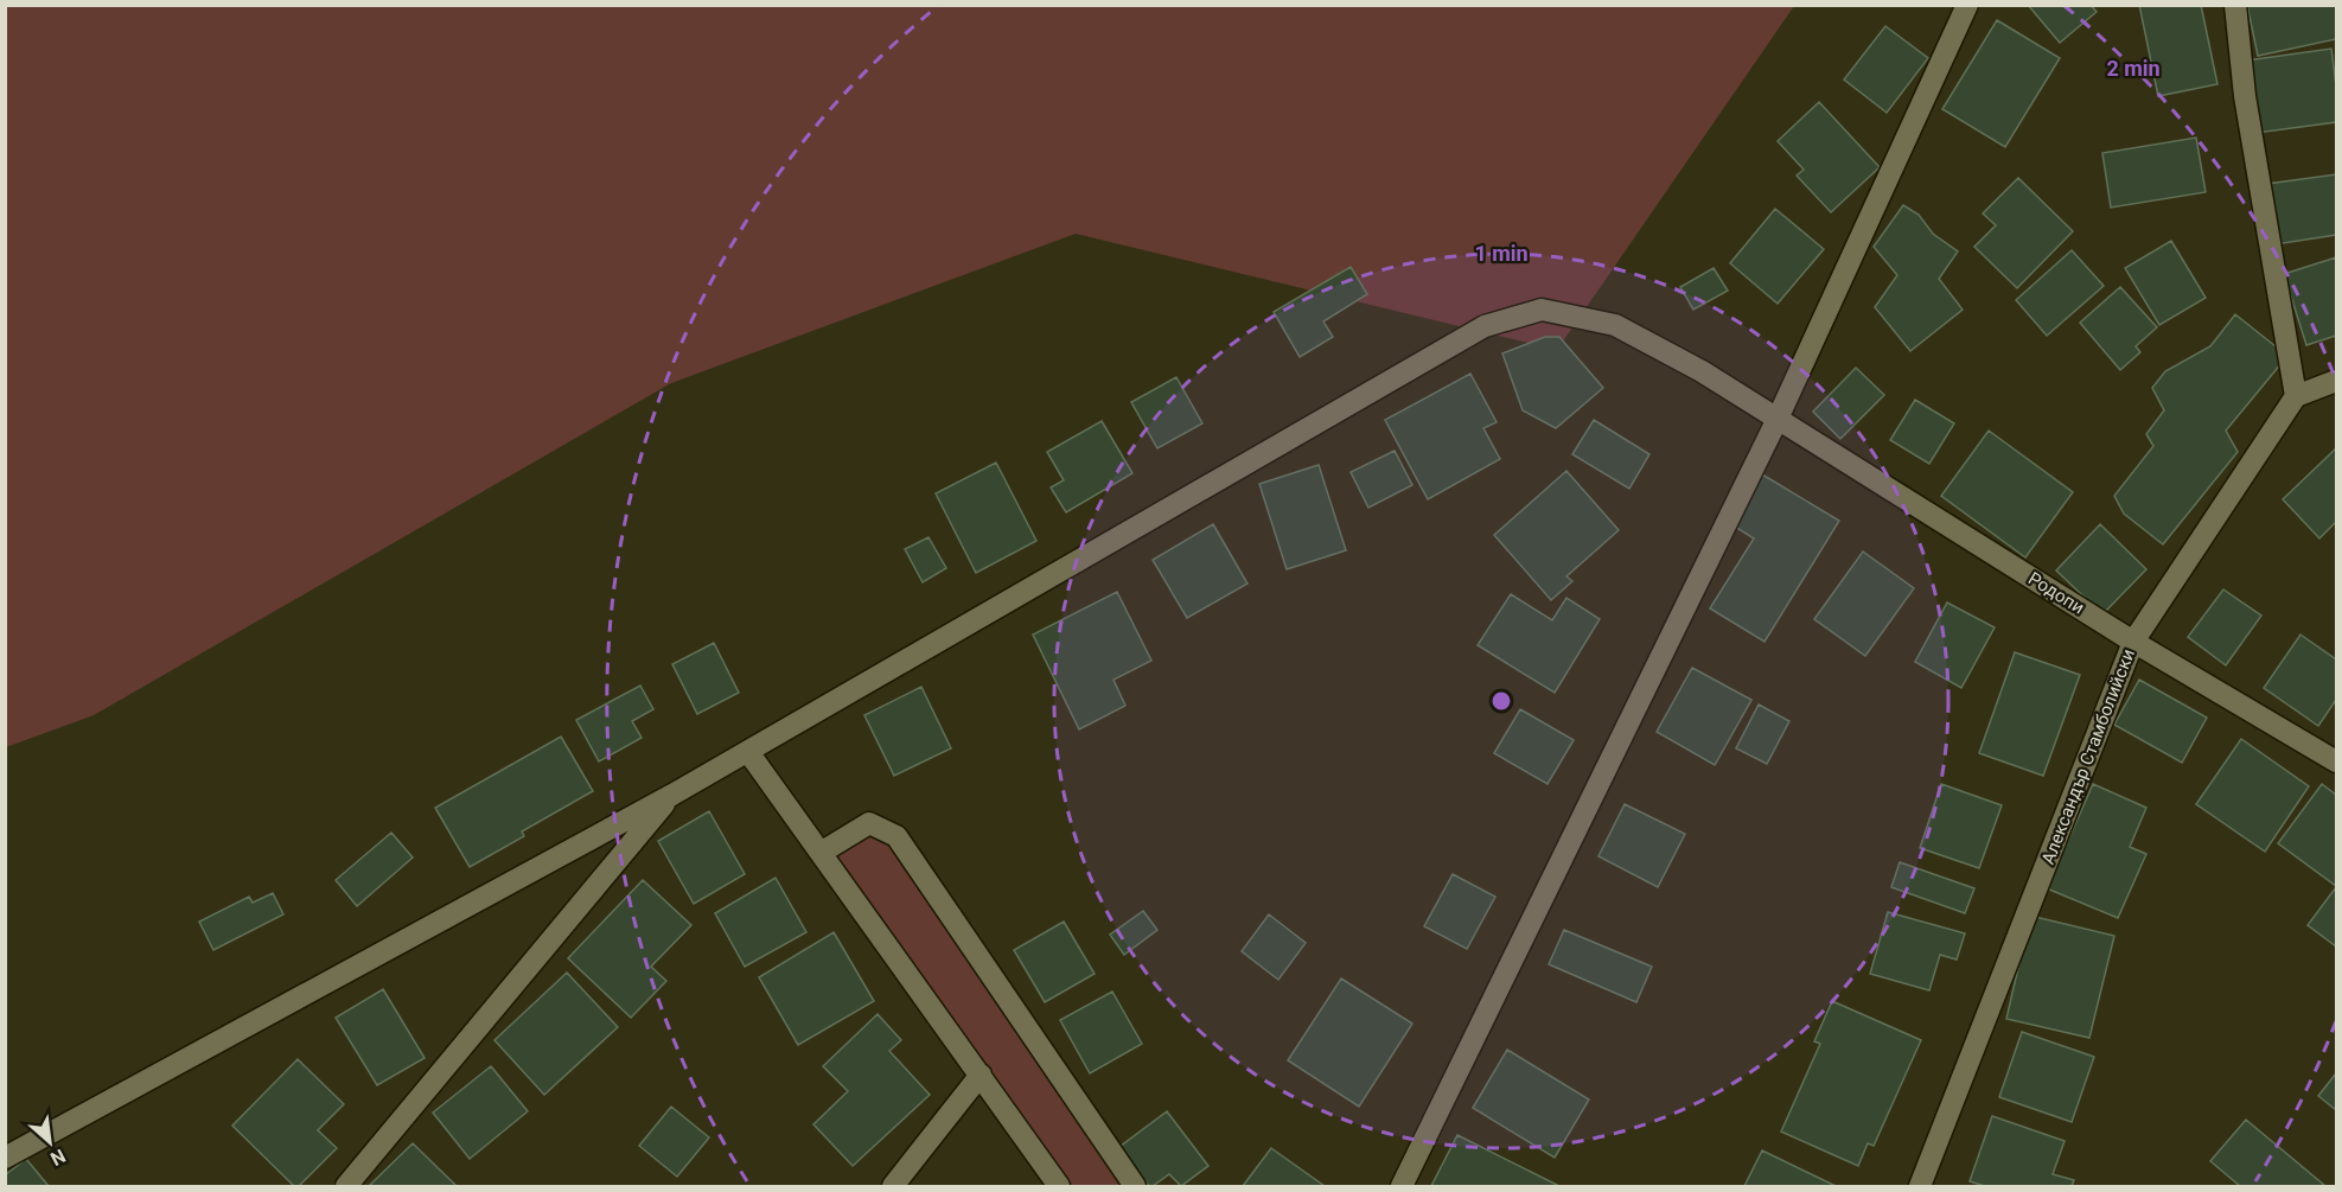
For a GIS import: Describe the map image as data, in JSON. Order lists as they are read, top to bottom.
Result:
{
  "streets": {
    "street": ["Родопи", "Александър Стамболийски"]
  },
  "crossings": [
    ["Родопи", "Александър Стамболийски"]
  ],
  "north": "bottom right",
  "rings": ["2 min", "1 min"]
}
